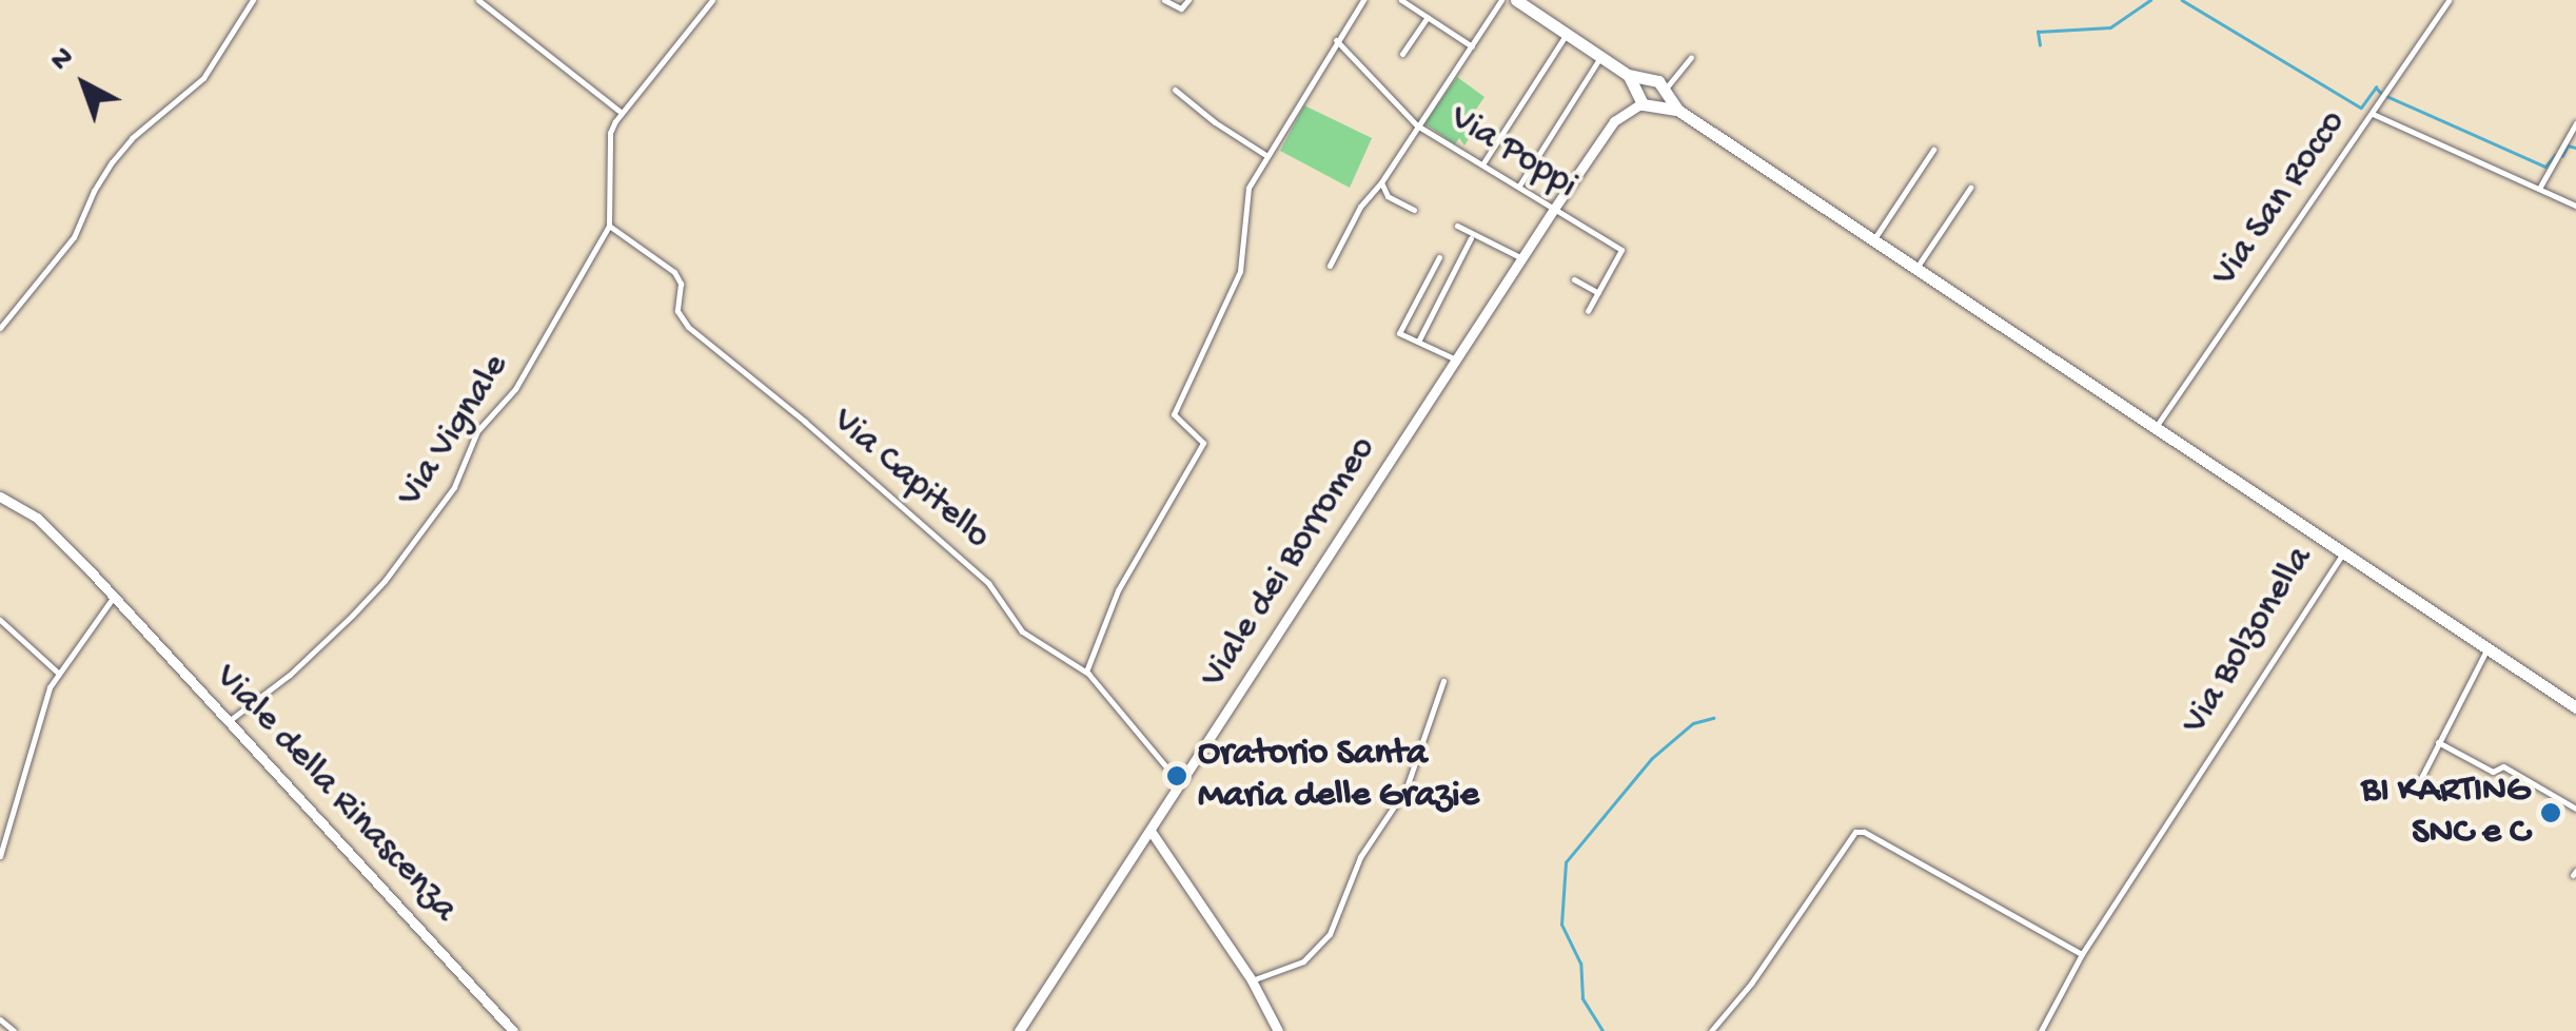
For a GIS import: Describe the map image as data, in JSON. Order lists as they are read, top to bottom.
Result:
{
  "streets": {
    "main road": ["Viale dei Borromeo", "Via Bolzonella", "Viale della Rinascenza"],
    "street": [
      "Via Poppi",
      "Via San Rocco",
      "Via Vignale",
      "Via Capitello"
    ]
  },
  "crossings": [
    ["Via Poppi", "Viale dei Borromeo"],
    ["Via San Rocco", "Via Bolzonella"],
    ["Via Vignale", "Via Capitello"],
    ["Via Vignale", "Viale della Rinascenza"],
    ["Via Capitello", "Viale dei Borromeo"],
    ["Viale dei Borromeo", "Via Bolzonella"]
  ],
  "places": ["Oratorio Santa Maria delle Grazie", "BI KARTING SNC e C"],
  "north": "top left"
}
